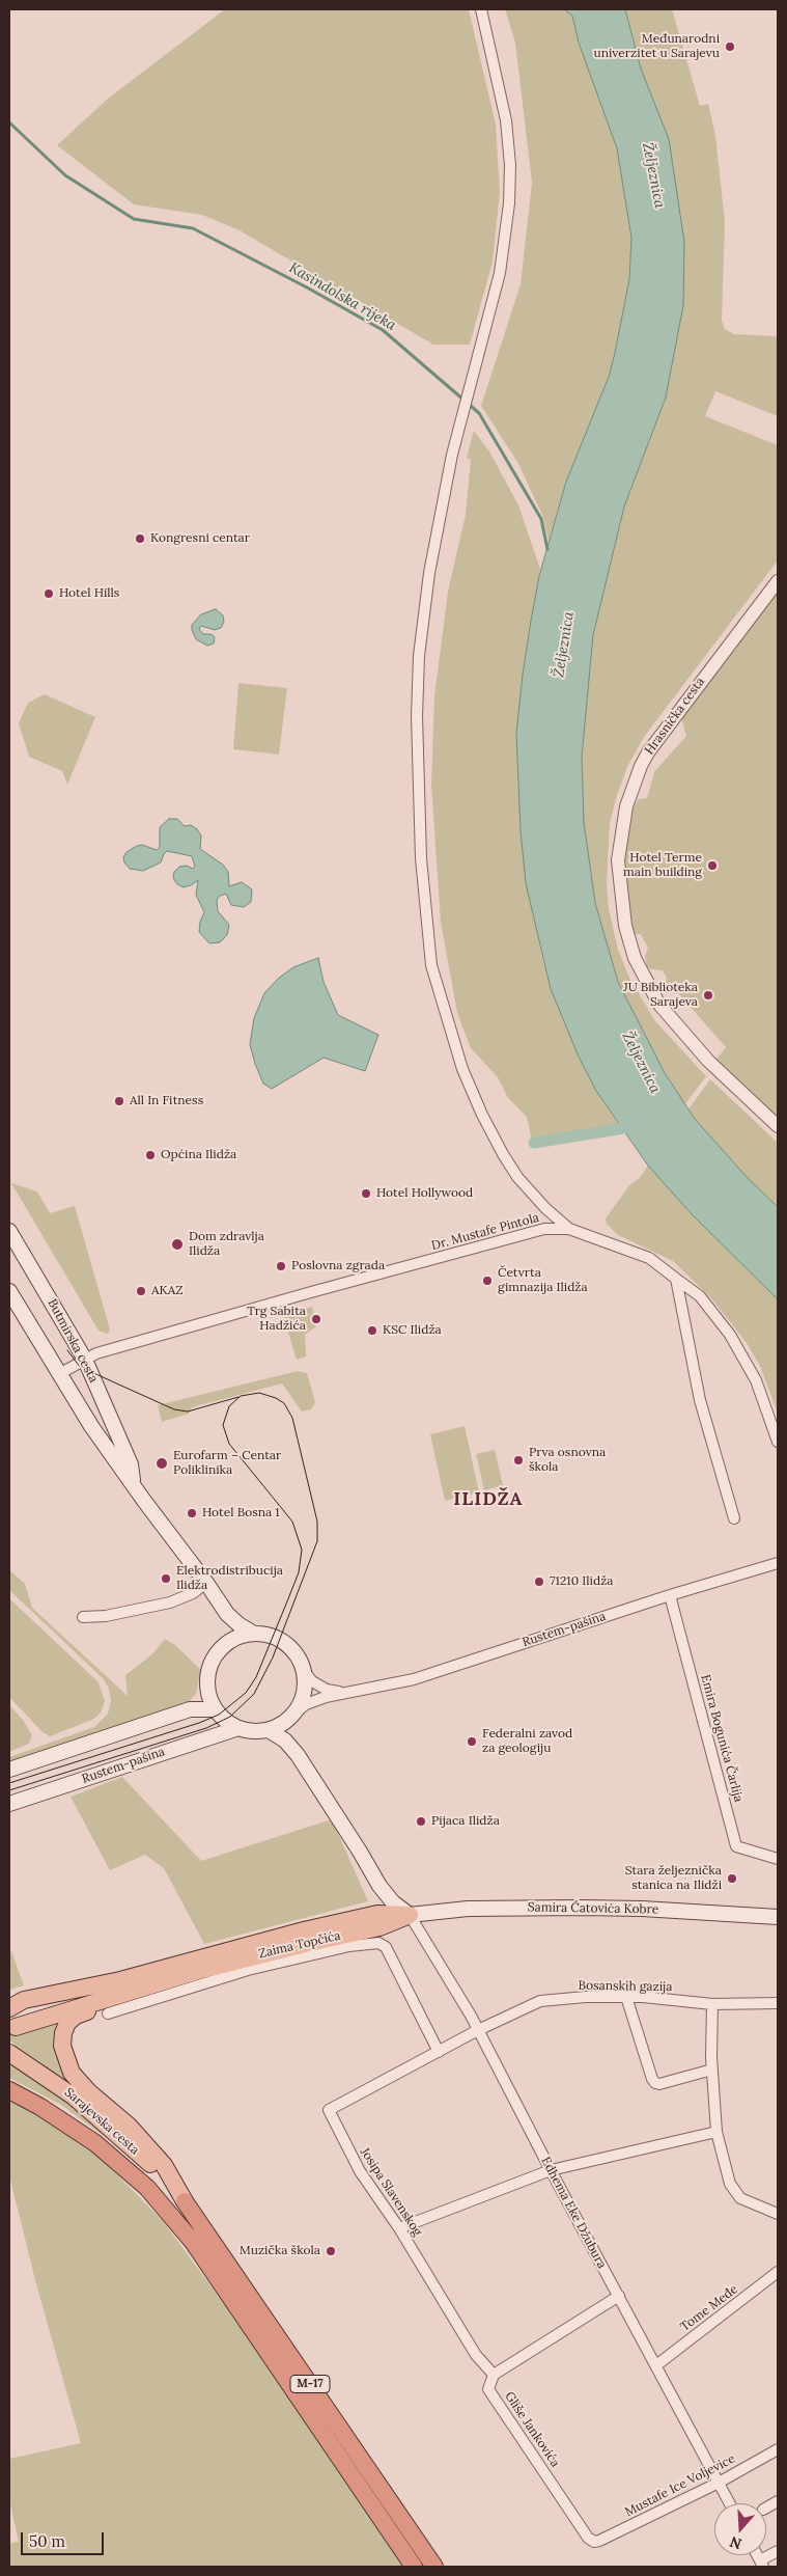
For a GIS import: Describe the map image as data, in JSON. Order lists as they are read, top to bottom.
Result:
{
  "streets": {
    "highway": ["M-17"],
    "main road": [
      "Butmirska cesta",
      "Rustem-pašina",
      "Samira Ćatovića Kobre",
      "Sarajevska cesta",
      "Edhema Eke Džubura"
    ],
    "street": [
      "Hrasnička cesta",
      "Dr. Mustafe Pintola",
      "Emira Bogunića Čarlija",
      "Zaima Topčića",
      "Bosanskih gazija",
      "Josipa Slavenskog",
      "Tome Međe",
      "Gliše Jankovića",
      "Mustafe Ice Voljevice"
    ]
  },
  "crossings": [
    ["Dr. Mustafe Pintola", "Butmirska cesta"],
    ["Butmirska cesta", "Rustem-pašina"],
    ["Butmirska cesta", "Edhema Eke Džubura"],
    ["Rustem-pašina", "Emira Bogunića Čarlija"],
    ["Rustem-pašina", "Edhema Eke Džubura"],
    ["Samira Ćatovića Kobre", "Edhema Eke Džubura"],
    ["Zaima Topčića", "Josipa Slavenskog"],
    ["Bosanskih gazija", "Josipa Slavenskog"],
    ["Bosanskih gazija", "Edhema Eke Džubura"],
    ["Sarajevska cesta", "M-17"],
    ["Josipa Slavenskog", "Edhema Eke Džubura"],
    ["Josipa Slavenskog", "Gliše Jankovića"],
    ["Edhema Eke Džubura", "Tome Međe"],
    ["Edhema Eke Džubura", "Mustafe Ice Voljevice"],
    ["Gliše Jankovića", "Mustafe Ice Voljevice"]
  ],
  "districts": ["ILIDŽA"],
  "water": ["Željeznica", "Kasindolska rijeka"],
  "places": [
    "Međunarodni univerzitet u Sarajevu",
    "Kongresni centar",
    "Hotel Hills",
    "Hotel Terme main building",
    "JU Biblioteka Sarajeva",
    "All In Fitness",
    "Općina Ilidža",
    "Hotel Hollywood",
    "Dom zdravlja Ilidža",
    "Poslovna zgrada",
    "Četvrta gimnazija Ilidža",
    "AKAZ",
    "Trg Sabita Hadžića",
    "KSC Ilidža",
    "Prva osnovna škola",
    "Eurofarm – Centar Poliklinika",
    "Hotel Bosna 1",
    "Elektrodistribucija Ilidža",
    "71210 Ilidža",
    "Federalni zavod za geologiju",
    "Pijaca Ilidža",
    "Stara željeznička stanica na Ilidži",
    "Muzička škola"
  ],
  "scale_bar": "50 m",
  "north": "bottom"
}
